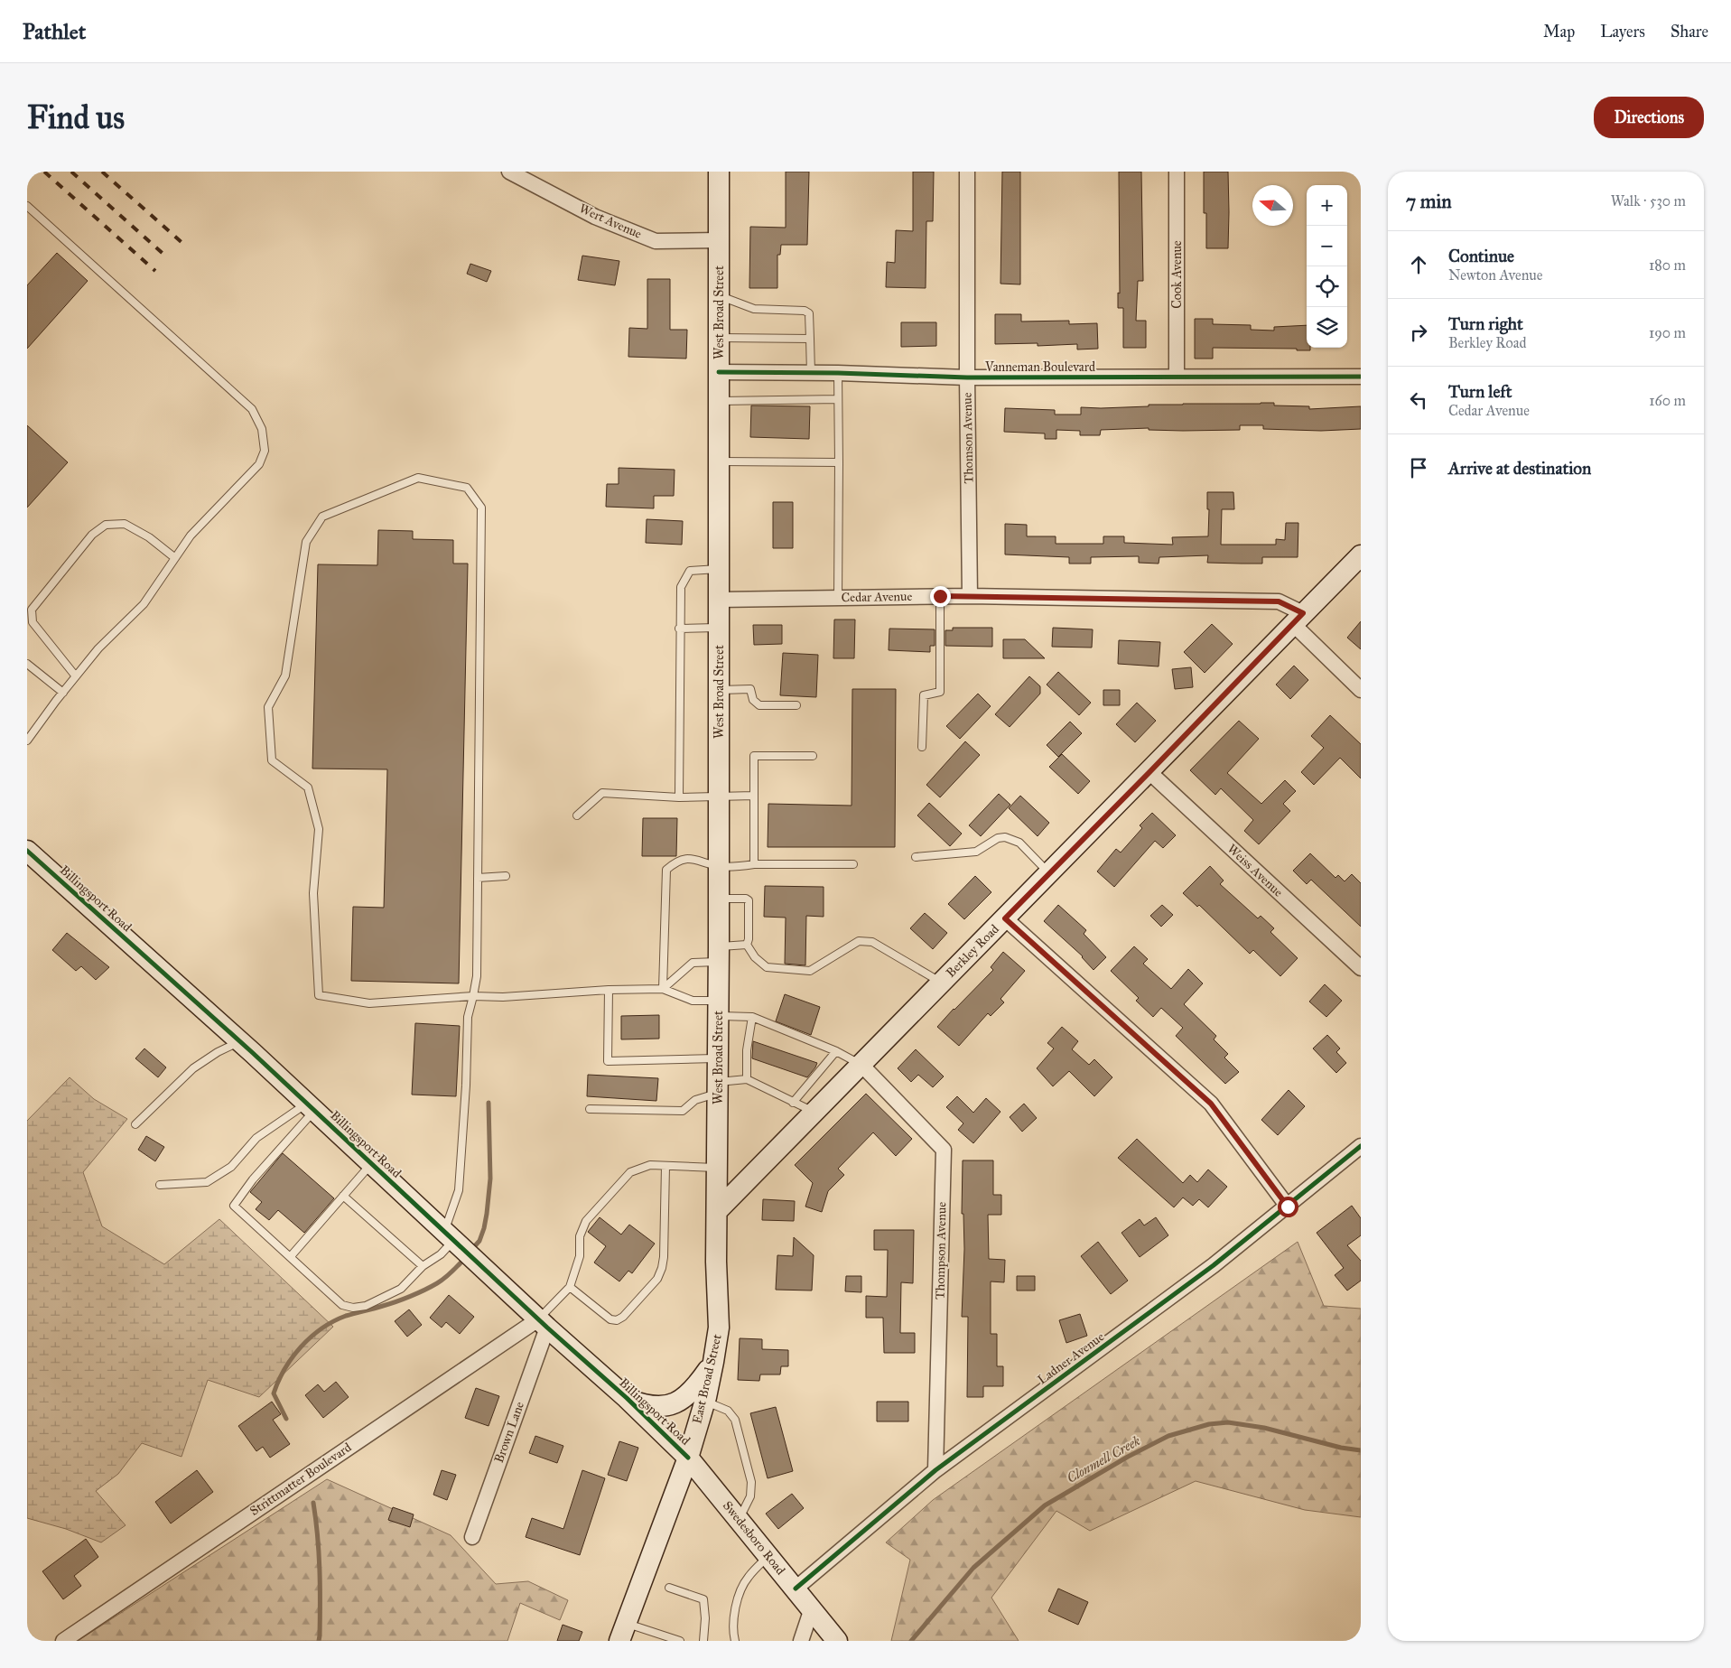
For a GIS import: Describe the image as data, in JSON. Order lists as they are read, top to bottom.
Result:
{
  "streets": {
    "main road": [
      "West Broad Street",
      "Billingsport Road",
      "Berkley Road",
      "East Broad Street",
      "Swedesboro Road"
    ],
    "street": [
      "Wert Avenue",
      "Cook Avenue",
      "Vanneman Boulevard",
      "Thomson Avenue",
      "Cedar Avenue",
      "Weiss Avenue",
      "Thompson Avenue",
      "Ladner Avenue",
      "Brown Lane",
      "Strittmatter Boulevard"
    ]
  },
  "crossings": [
    ["Wert Avenue", "West Broad Street"],
    ["Cook Avenue", "Vanneman Boulevard"],
    ["West Broad Street", "Vanneman Boulevard"],
    ["West Broad Street", "Cedar Avenue"],
    ["West Broad Street", "Berkley Road"],
    ["West Broad Street", "East Broad Street"],
    ["Vanneman Boulevard", "Thomson Avenue"],
    ["Thomson Avenue", "Cedar Avenue"],
    ["Cedar Avenue", "Berkley Road"],
    ["Weiss Avenue", "Berkley Road"],
    ["Billingsport Road", "East Broad Street"],
    ["Billingsport Road", "Brown Lane"],
    ["Billingsport Road", "Strittmatter Boulevard"],
    ["Billingsport Road", "Swedesboro Road"],
    ["Berkley Road", "Thompson Avenue"],
    ["Berkley Road", "East Broad Street"],
    ["Thompson Avenue", "Ladner Avenue"],
    ["Ladner Avenue", "Swedesboro Road"],
    ["East Broad Street", "Swedesboro Road"],
    ["Brown Lane", "Strittmatter Boulevard"]
  ],
  "water": ["Clonmell Creek"],
  "north": "left",
  "page": {
    "header": "Pathlet",
    "nav": ["Map", "Layers", "Share"],
    "buttons": "Directions",
    "title": "Find us",
    "heading": ["7 min", "Walk · 530 m"],
    "map_buttons": ["+", "−"],
    "list": [
      ["Continue", "Newton Avenue", "180 m"],
      ["Turn right", "Berkley Road", "190 m"],
      ["Turn left", "Cedar Avenue", "160 m"],
      "Arrive at destination"
    ]
  }
}
